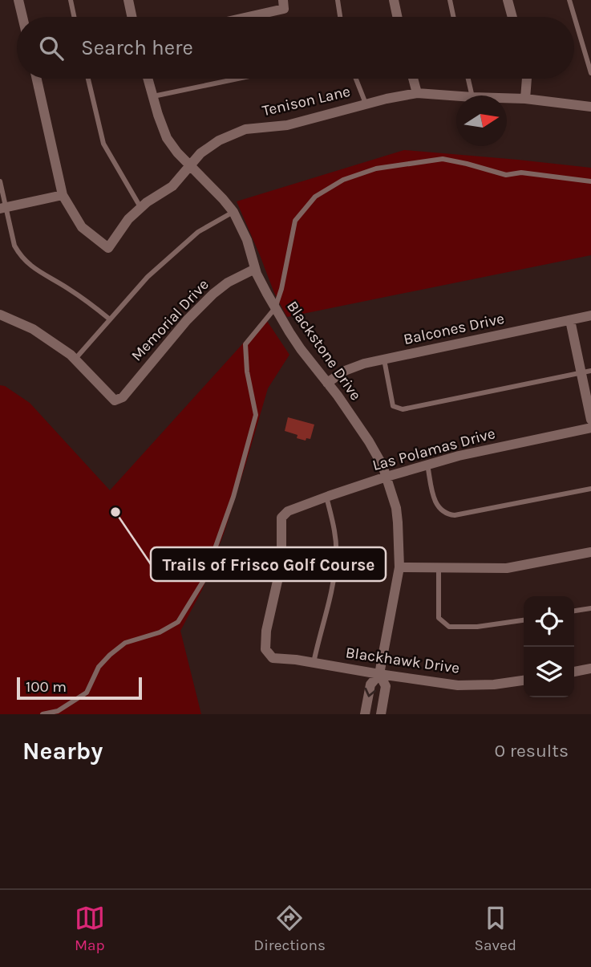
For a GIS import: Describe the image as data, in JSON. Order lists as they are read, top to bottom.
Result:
{
  "streets": {
    "street": [
      "Tenison Lane",
      "Memorial Drive",
      "Balcones Drive",
      "Blackstone Drive",
      "Las Polamas Drive",
      "Blackhawk Drive"
    ]
  },
  "crossings": [
    ["Tenison Lane", "Blackstone Drive"],
    ["Memorial Drive", "Blackstone Drive"],
    ["Balcones Drive", "Blackstone Drive"],
    ["Blackstone Drive", "Las Polamas Drive"],
    ["Blackstone Drive", "Blackhawk Drive"],
    ["Las Polamas Drive", "Blackhawk Drive"]
  ],
  "places": ["Trails of Frisco Golf Course"],
  "scale_bar": "100 m",
  "north": "right",
  "page": {
    "search": "Search here",
    "scale": "100 m",
    "heading": ["Nearby", "0 results"],
    "nav": ["Map", "Directions", "Saved"]
  }
}
